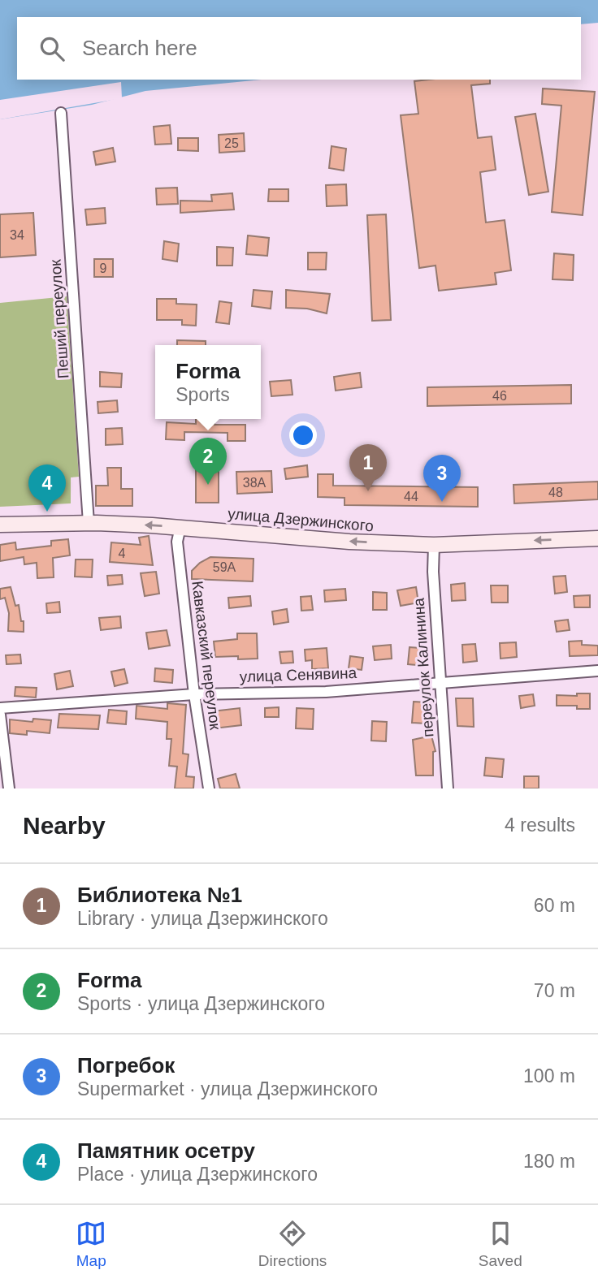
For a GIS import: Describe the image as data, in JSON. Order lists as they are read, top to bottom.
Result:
{
  "streets": {
    "main road": ["улица Дзержинского"],
    "street": [
      "Пеший переулок",
      "Кавказский переулок",
      "переулок Калинина",
      "улица Сенявина"
    ]
  },
  "crossings": [
    ["Пеший переулок", "улица Дзержинского"],
    ["улица Дзержинского", "Кавказский переулок"],
    ["улица Дзержинского", "переулок Калинина"],
    ["Кавказский переулок", "улица Сенявина"],
    ["переулок Калинина", "улица Сенявина"]
  ],
  "one_way": ["улица Дзержинского"],
  "house_numbers": [
    "25",
    "34",
    "9",
    "46",
    "38А",
    "48",
    "44",
    "4",
    "59А"
  ],
  "page": {
    "search": "Search here",
    "popup": ["Forma", "Sports"],
    "pins": [
      "2",
      "1",
      "3",
      "4"
    ],
    "heading": ["Nearby", "4 results"],
    "list": [
      {
        "mark": "1",
        "name": "Библиотека №1",
        "note": "Library · улица Дзержинского",
        "value": "60 m"
      },
      {
        "mark": "2",
        "name": "Forma",
        "note": "Sports · улица Дзержинского",
        "value": "70 m"
      },
      {
        "mark": "3",
        "name": "Погребок",
        "note": "Supermarket · улица Дзержинского",
        "value": "100 m"
      },
      {
        "mark": "4",
        "name": "Памятник осетру",
        "note": "Place · улица Дзержинского",
        "value": "180 m"
      }
    ],
    "nav": ["Map", "Directions", "Saved"]
  }
}
